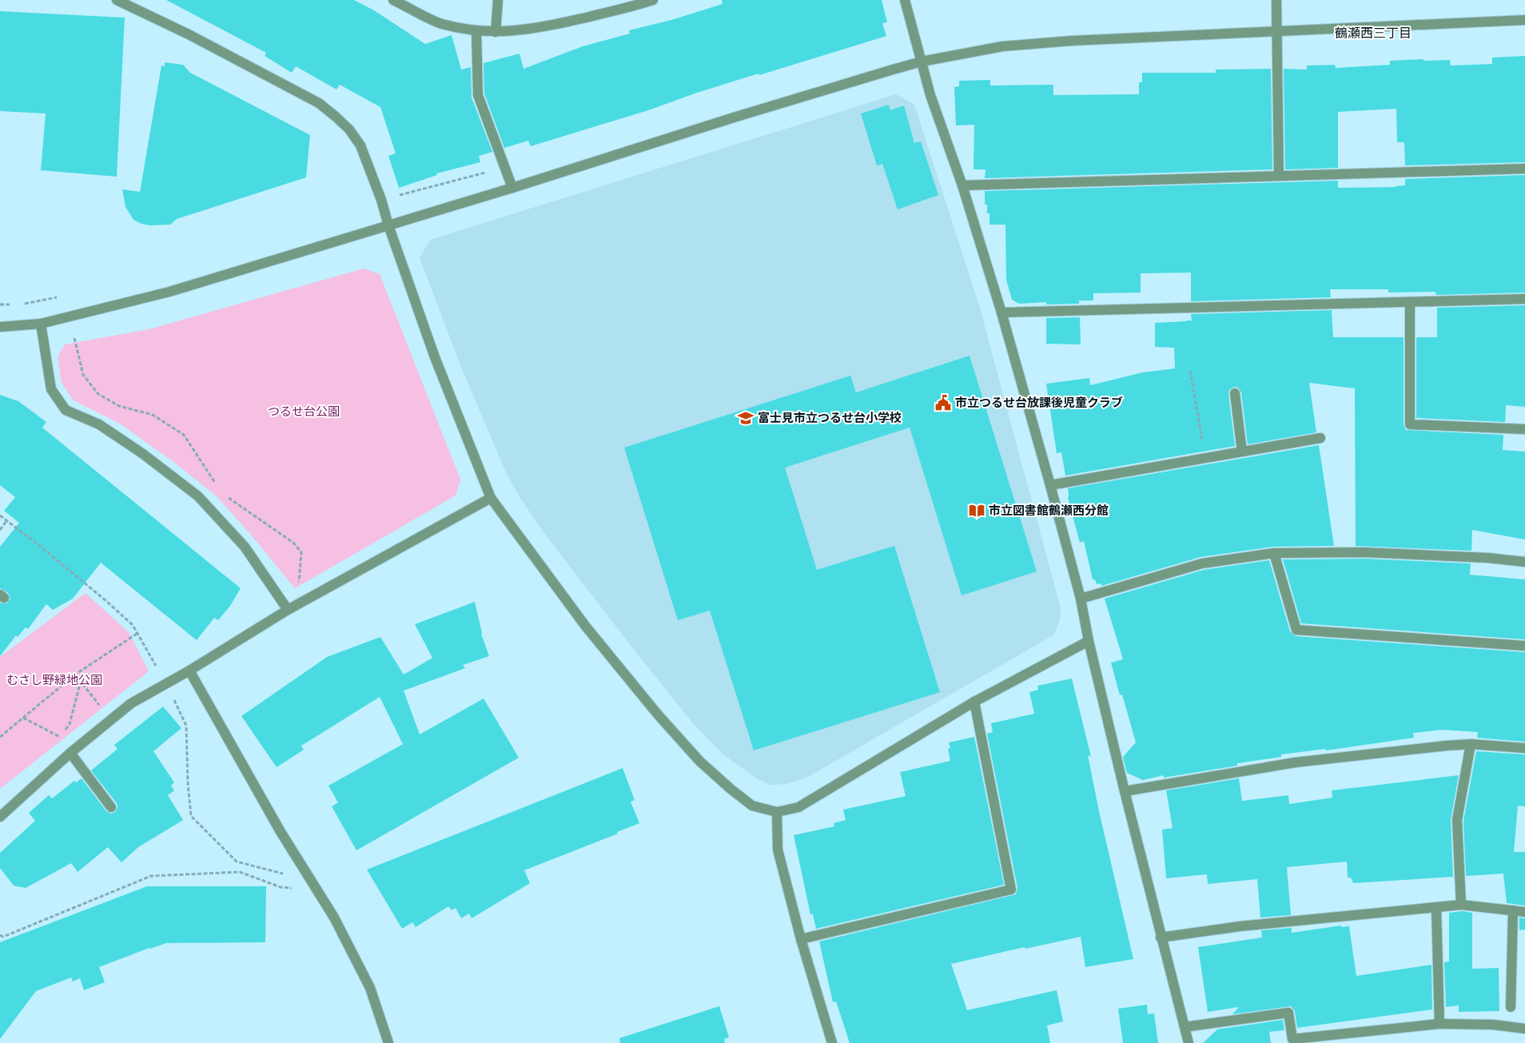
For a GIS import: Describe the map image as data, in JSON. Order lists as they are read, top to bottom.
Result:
{
  "districts": ["鶴瀬西三丁目"],
  "parks": ["つるせ台公園", "むさし野緑地公園"],
  "places": {
    "public building": ["市立つるせ台放課後児童クラブ"],
    "school or university": ["富士見市立つるせ台小学校"],
    "library": ["市立図書館鶴瀬西分館"]
  }
}
